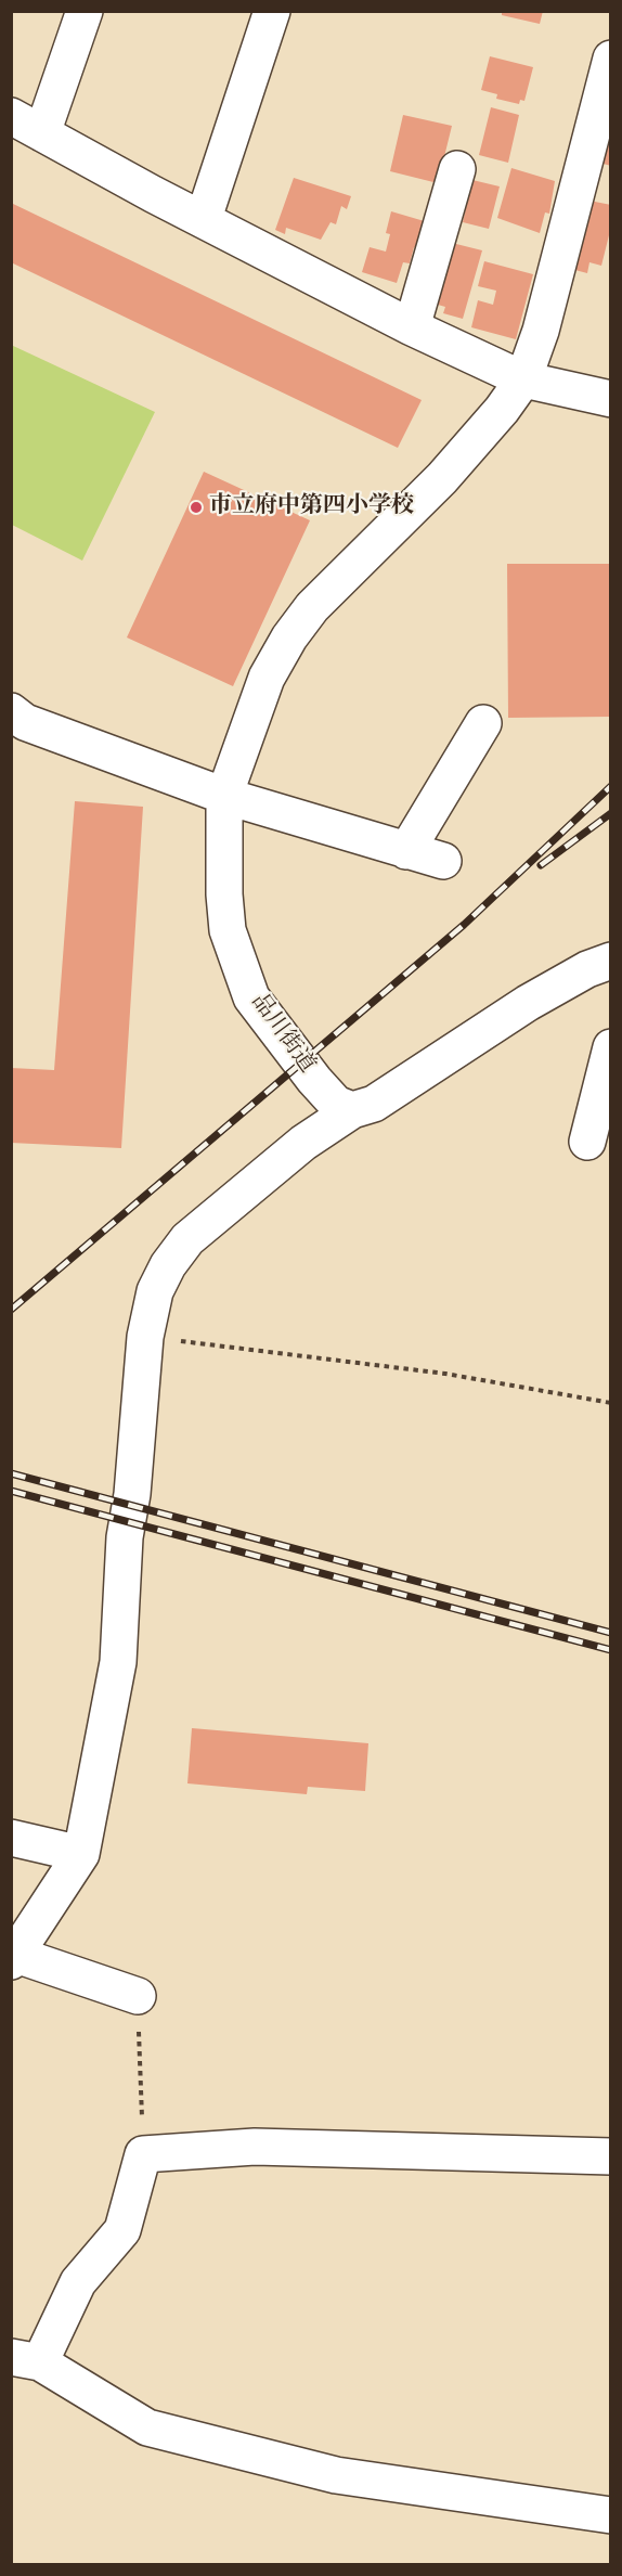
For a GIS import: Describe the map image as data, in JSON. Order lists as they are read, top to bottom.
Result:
{
  "streets": {
    "street": ["品川街道"]
  },
  "places": ["市立府中第四小学校"]
}
